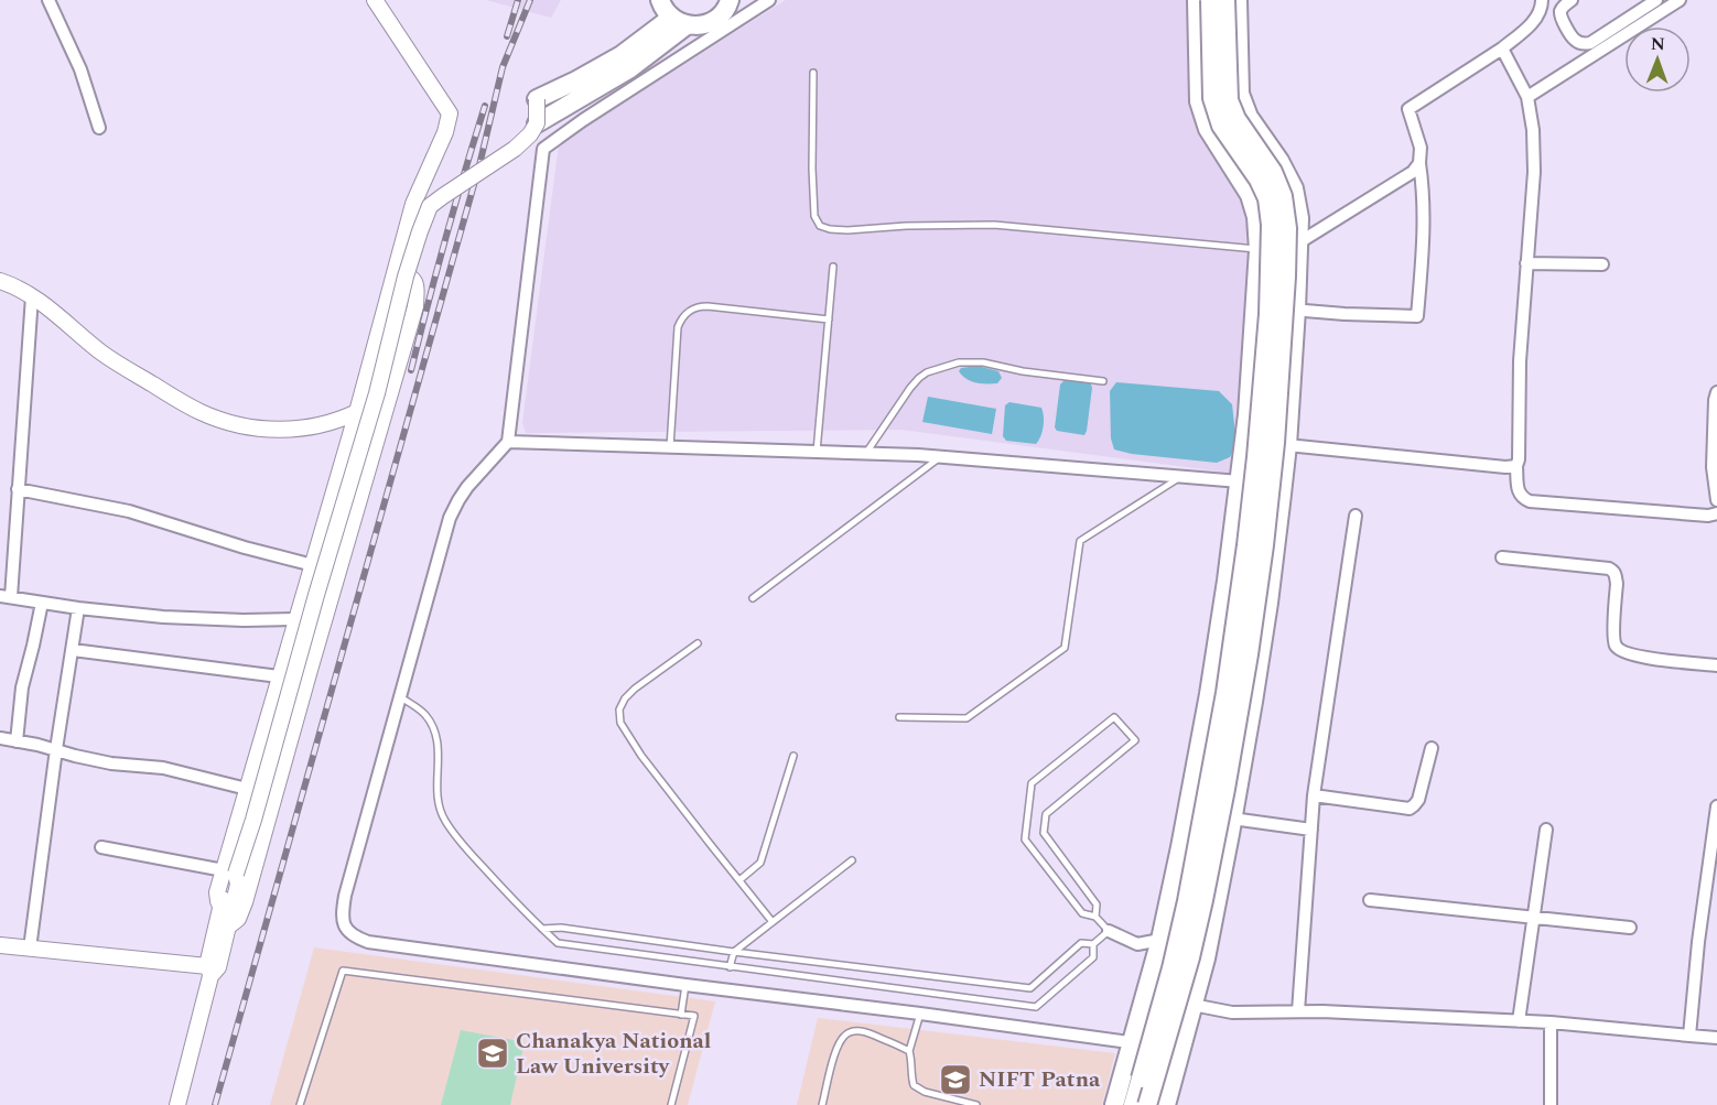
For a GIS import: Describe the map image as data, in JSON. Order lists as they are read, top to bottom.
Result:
{
  "places": {
    "school or university": ["Chanakya National Law University", "NIFT Patna"]
  },
  "north": "top"
}
